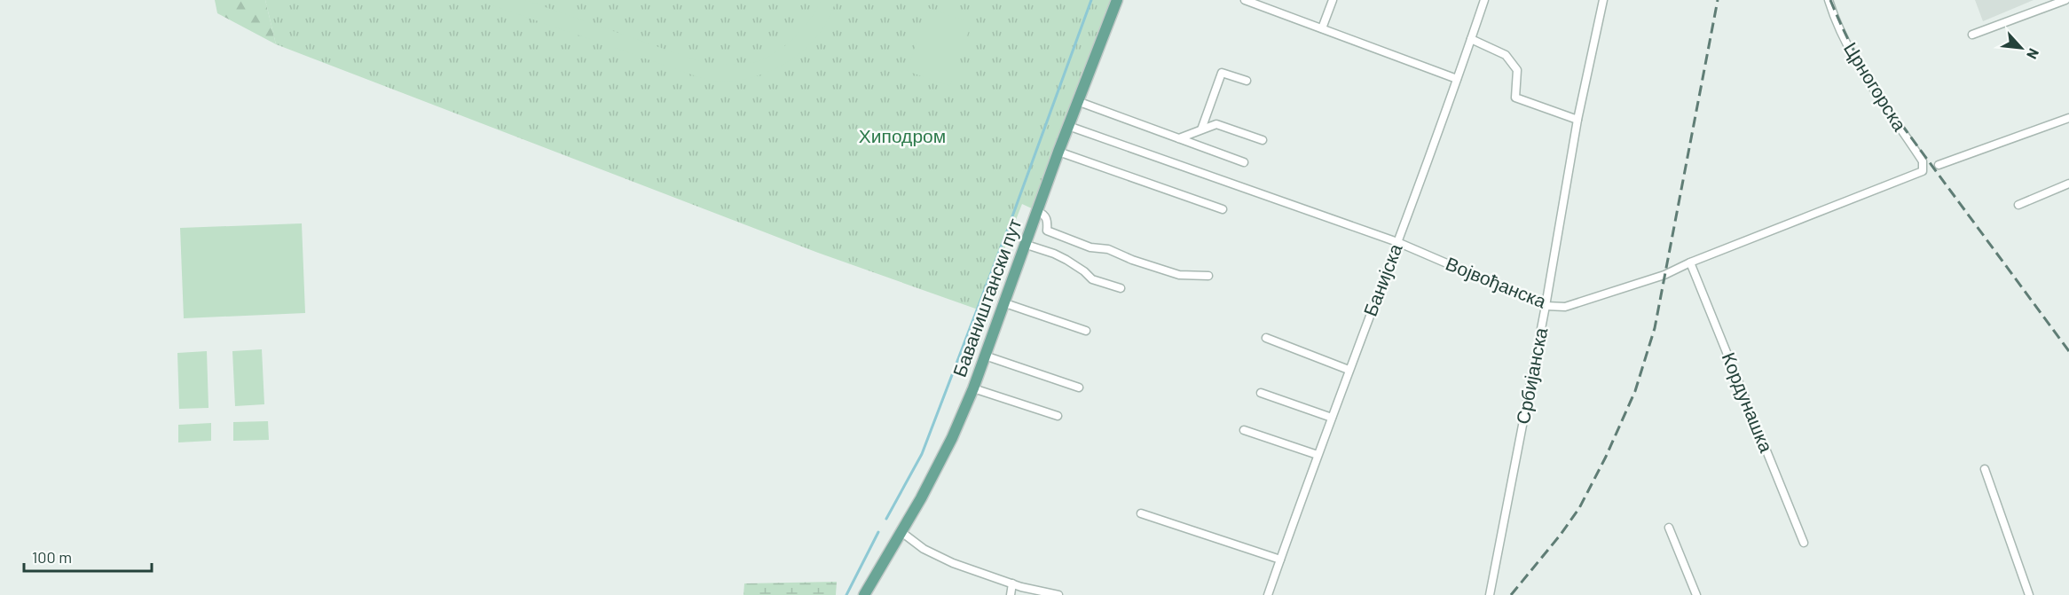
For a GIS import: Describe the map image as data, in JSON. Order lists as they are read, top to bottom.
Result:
{
  "streets": {
    "main road": ["Баваништански пут"],
    "street": [
      "Црногорска",
      "Банијска",
      "Војвођанска",
      "Србијанска",
      "Кордунашка"
    ]
  },
  "crossings": [
    ["Црногорска", "Војвођанска"],
    ["Банијска", "Војвођанска"],
    ["Војвођанска", "Баваништански пут"],
    ["Војвођанска", "Србијанска"],
    ["Војвођанска", "Кордунашка"]
  ],
  "parks": ["Хиподром"],
  "scale_bar": "100 m",
  "north": "bottom right"
}
